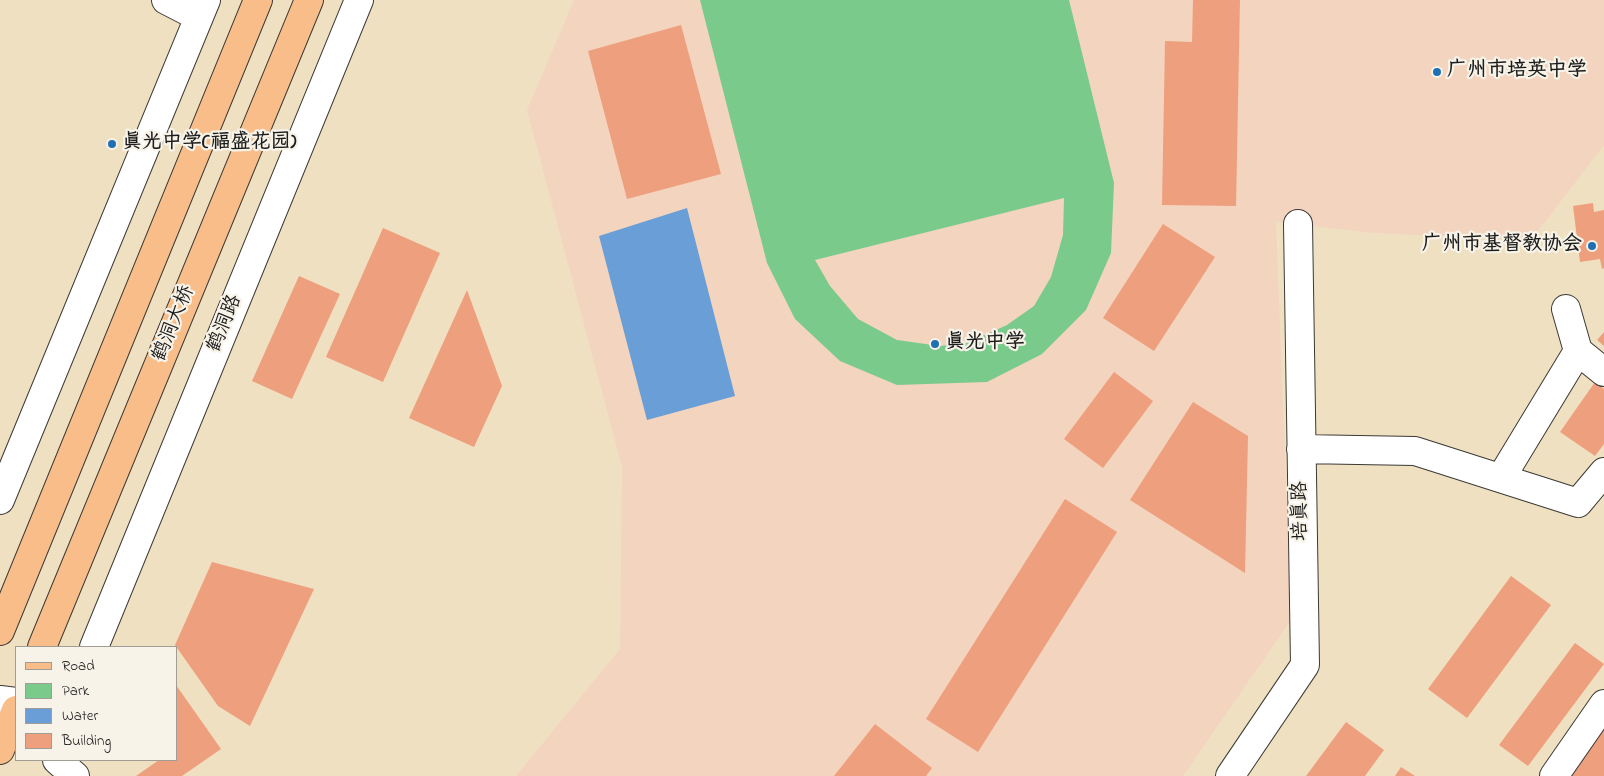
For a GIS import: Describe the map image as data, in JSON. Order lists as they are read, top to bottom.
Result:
{
  "streets": {
    "main road": ["鹤洞大桥"],
    "street": ["鹤洞路", "培真路"]
  },
  "places": [
    "广州市培英中学",
    "真光中学(福盛花园)",
    "广州市基督教协会",
    "真光中学"
  ],
  "legend": [
    "Road",
    "Park",
    "Water",
    "Building"
  ]
}
